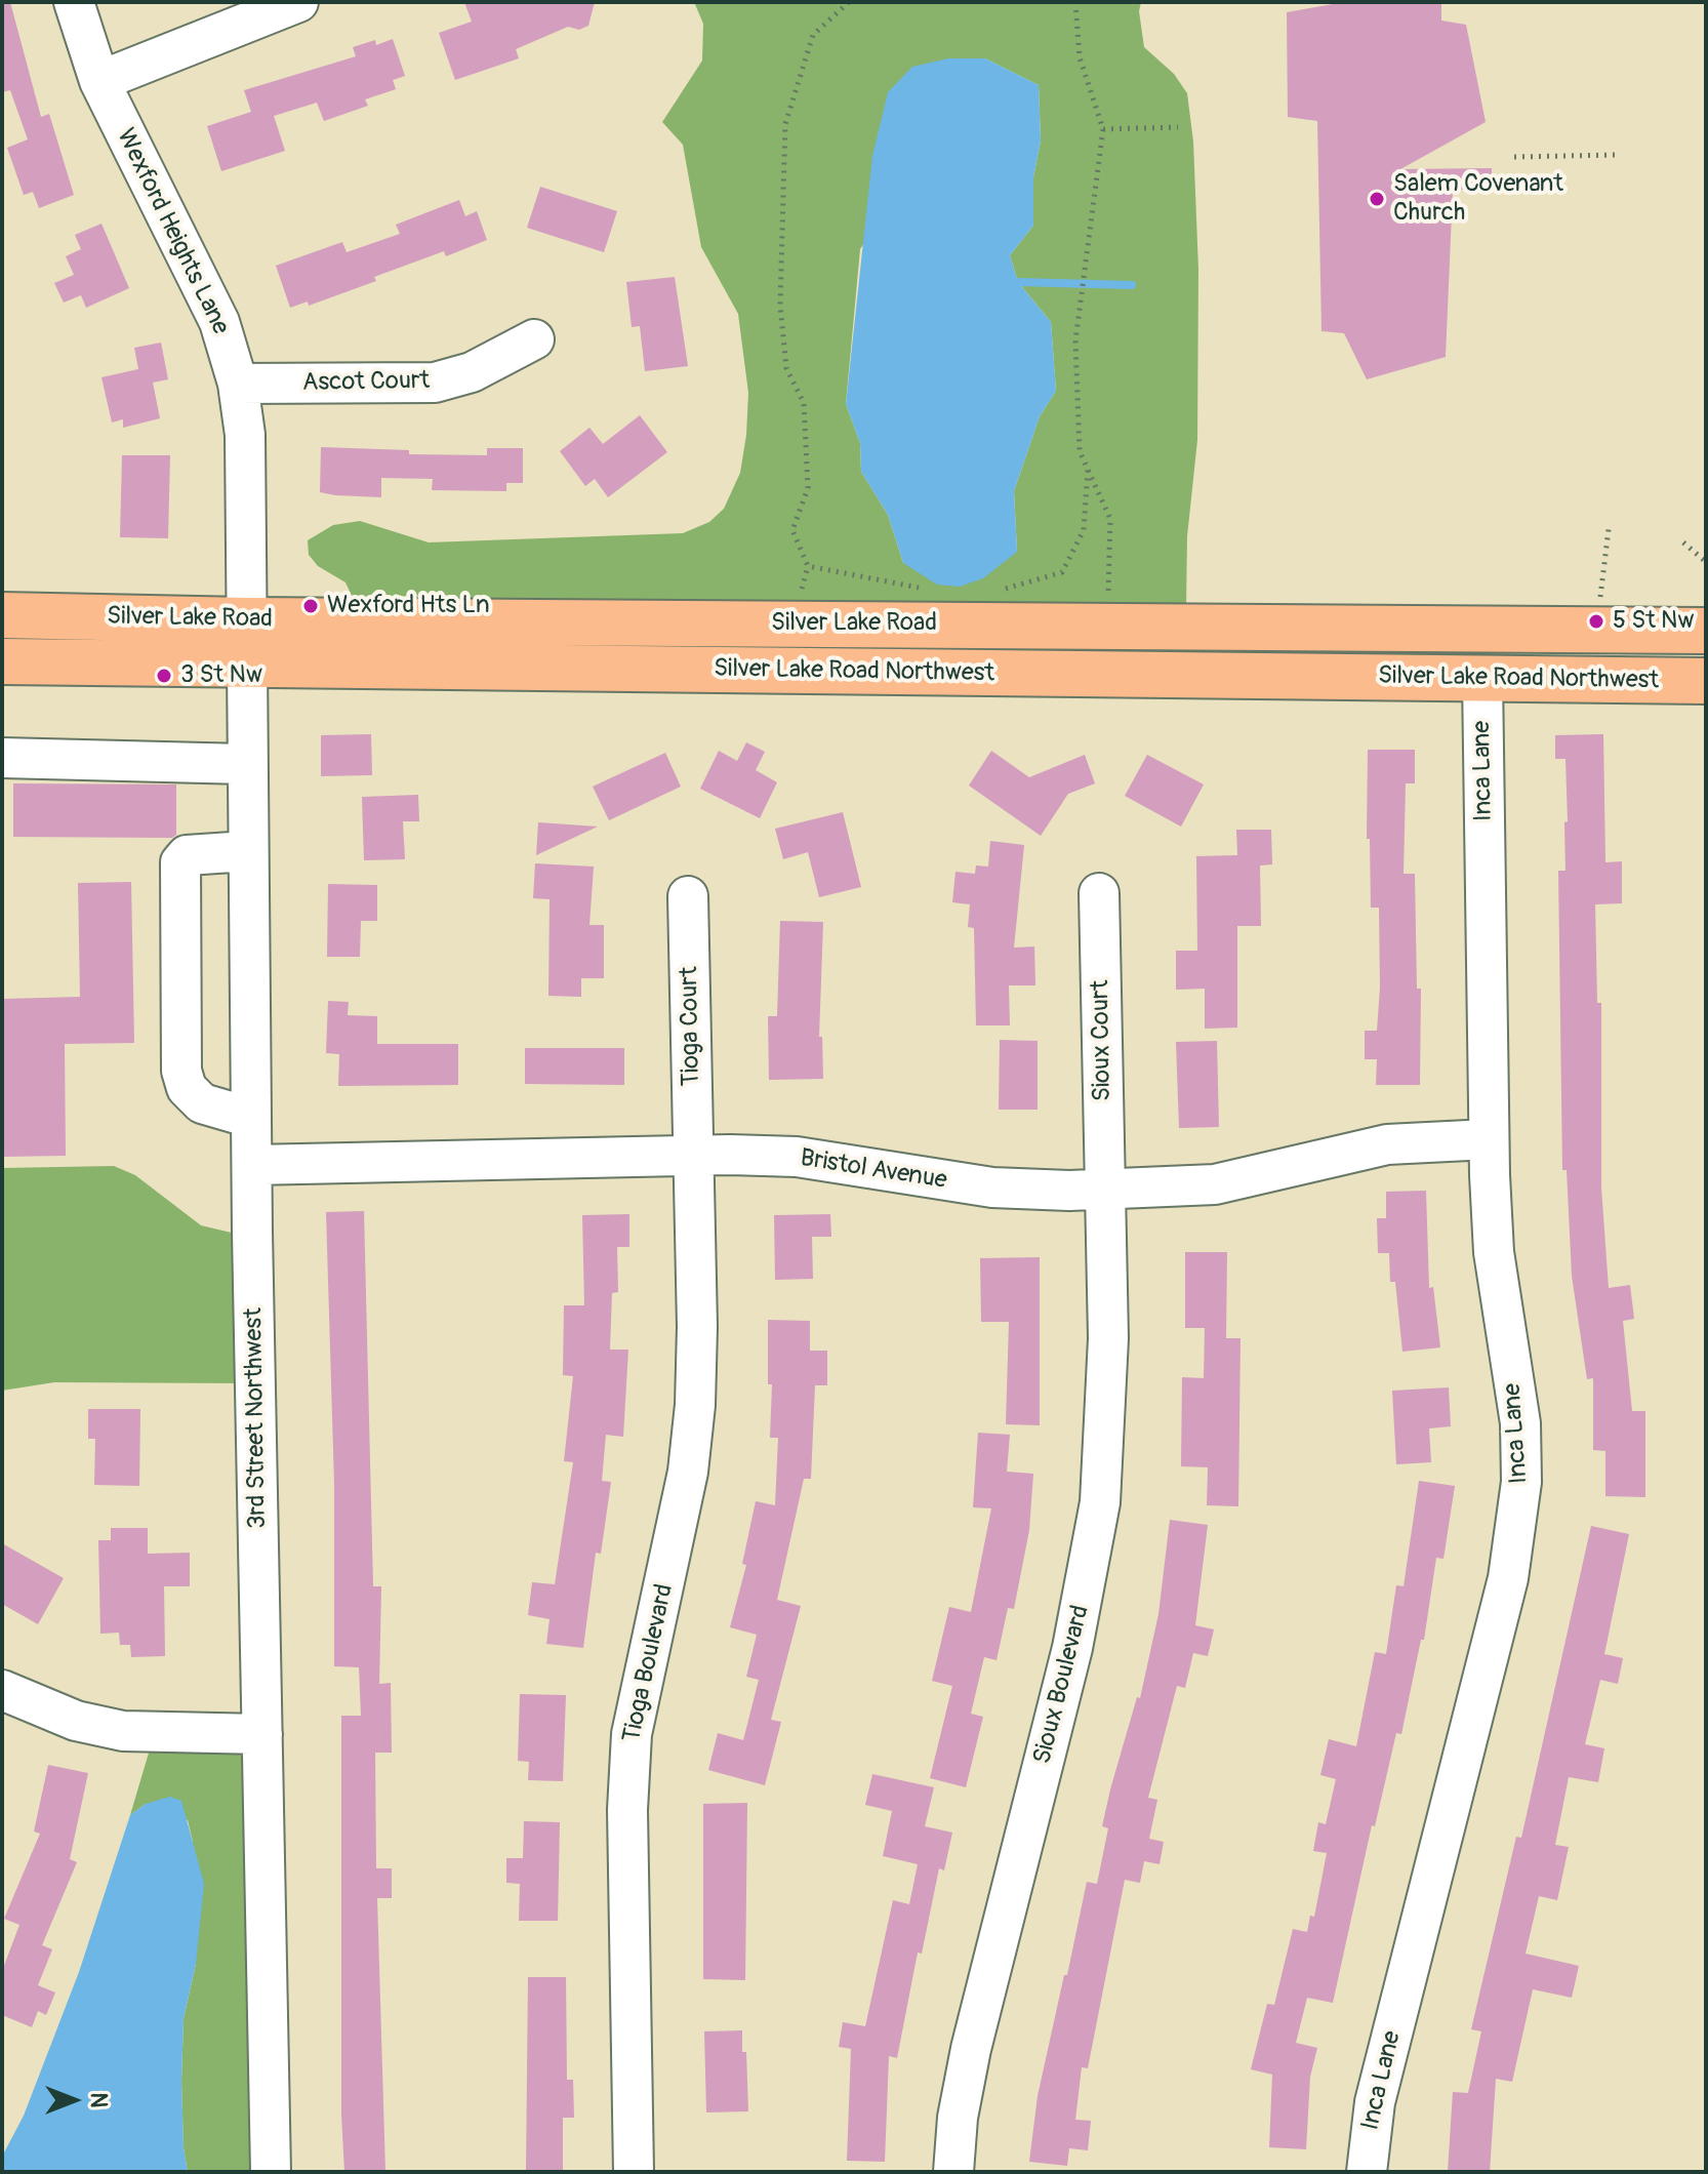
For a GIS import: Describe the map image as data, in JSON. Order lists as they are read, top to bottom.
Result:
{
  "streets": {
    "main road": ["Silver Lake Road", "Silver Lake Road Northwest"],
    "street": [
      "Wexford Heights Lane",
      "Ascot Court",
      "Inca Lane",
      "Tioga Court",
      "Sioux Court",
      "Bristol Avenue",
      "3rd Street Northwest",
      "Tioga Boulevard",
      "Sioux Boulevard"
    ]
  },
  "crossings": [
    ["Wexford Heights Lane", "Ascot Court"],
    ["Wexford Heights Lane", "Silver Lake Road"],
    ["Wexford Heights Lane", "Silver Lake Road Northwest"],
    ["Wexford Heights Lane", "3rd Street Northwest"],
    ["Silver Lake Road Northwest", "Inca Lane"],
    ["Silver Lake Road Northwest", "3rd Street Northwest"],
    ["Inca Lane", "Bristol Avenue"],
    ["Tioga Court", "Bristol Avenue"],
    ["Tioga Court", "Tioga Boulevard"],
    ["Sioux Court", "Bristol Avenue"],
    ["Sioux Court", "Sioux Boulevard"],
    ["Bristol Avenue", "3rd Street Northwest"],
    ["Bristol Avenue", "Tioga Boulevard"],
    ["Bristol Avenue", "Sioux Boulevard"]
  ],
  "places": [
    "Salem Covenant Church",
    "Wexford Hts Ln",
    "5 St Nw",
    "3 St Nw"
  ],
  "north": "right"
}
